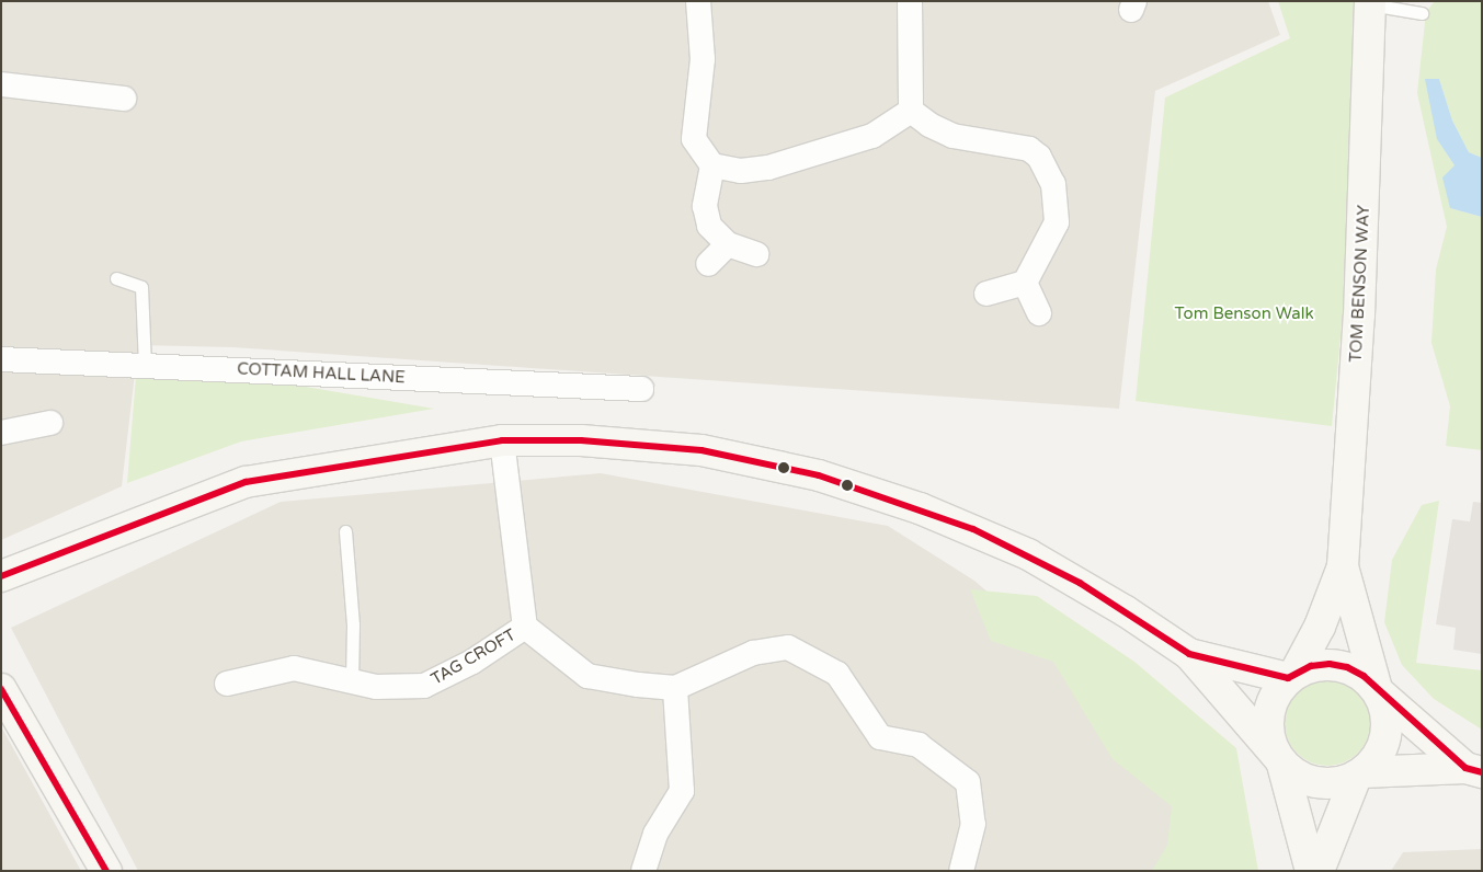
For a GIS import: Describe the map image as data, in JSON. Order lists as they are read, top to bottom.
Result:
{
  "streets": {
    "street": ["TOM BENSON WAY", "COTTAM HALL LANE", "TAG CROFT"]
  },
  "parks": ["Tom Benson Walk"]
}
